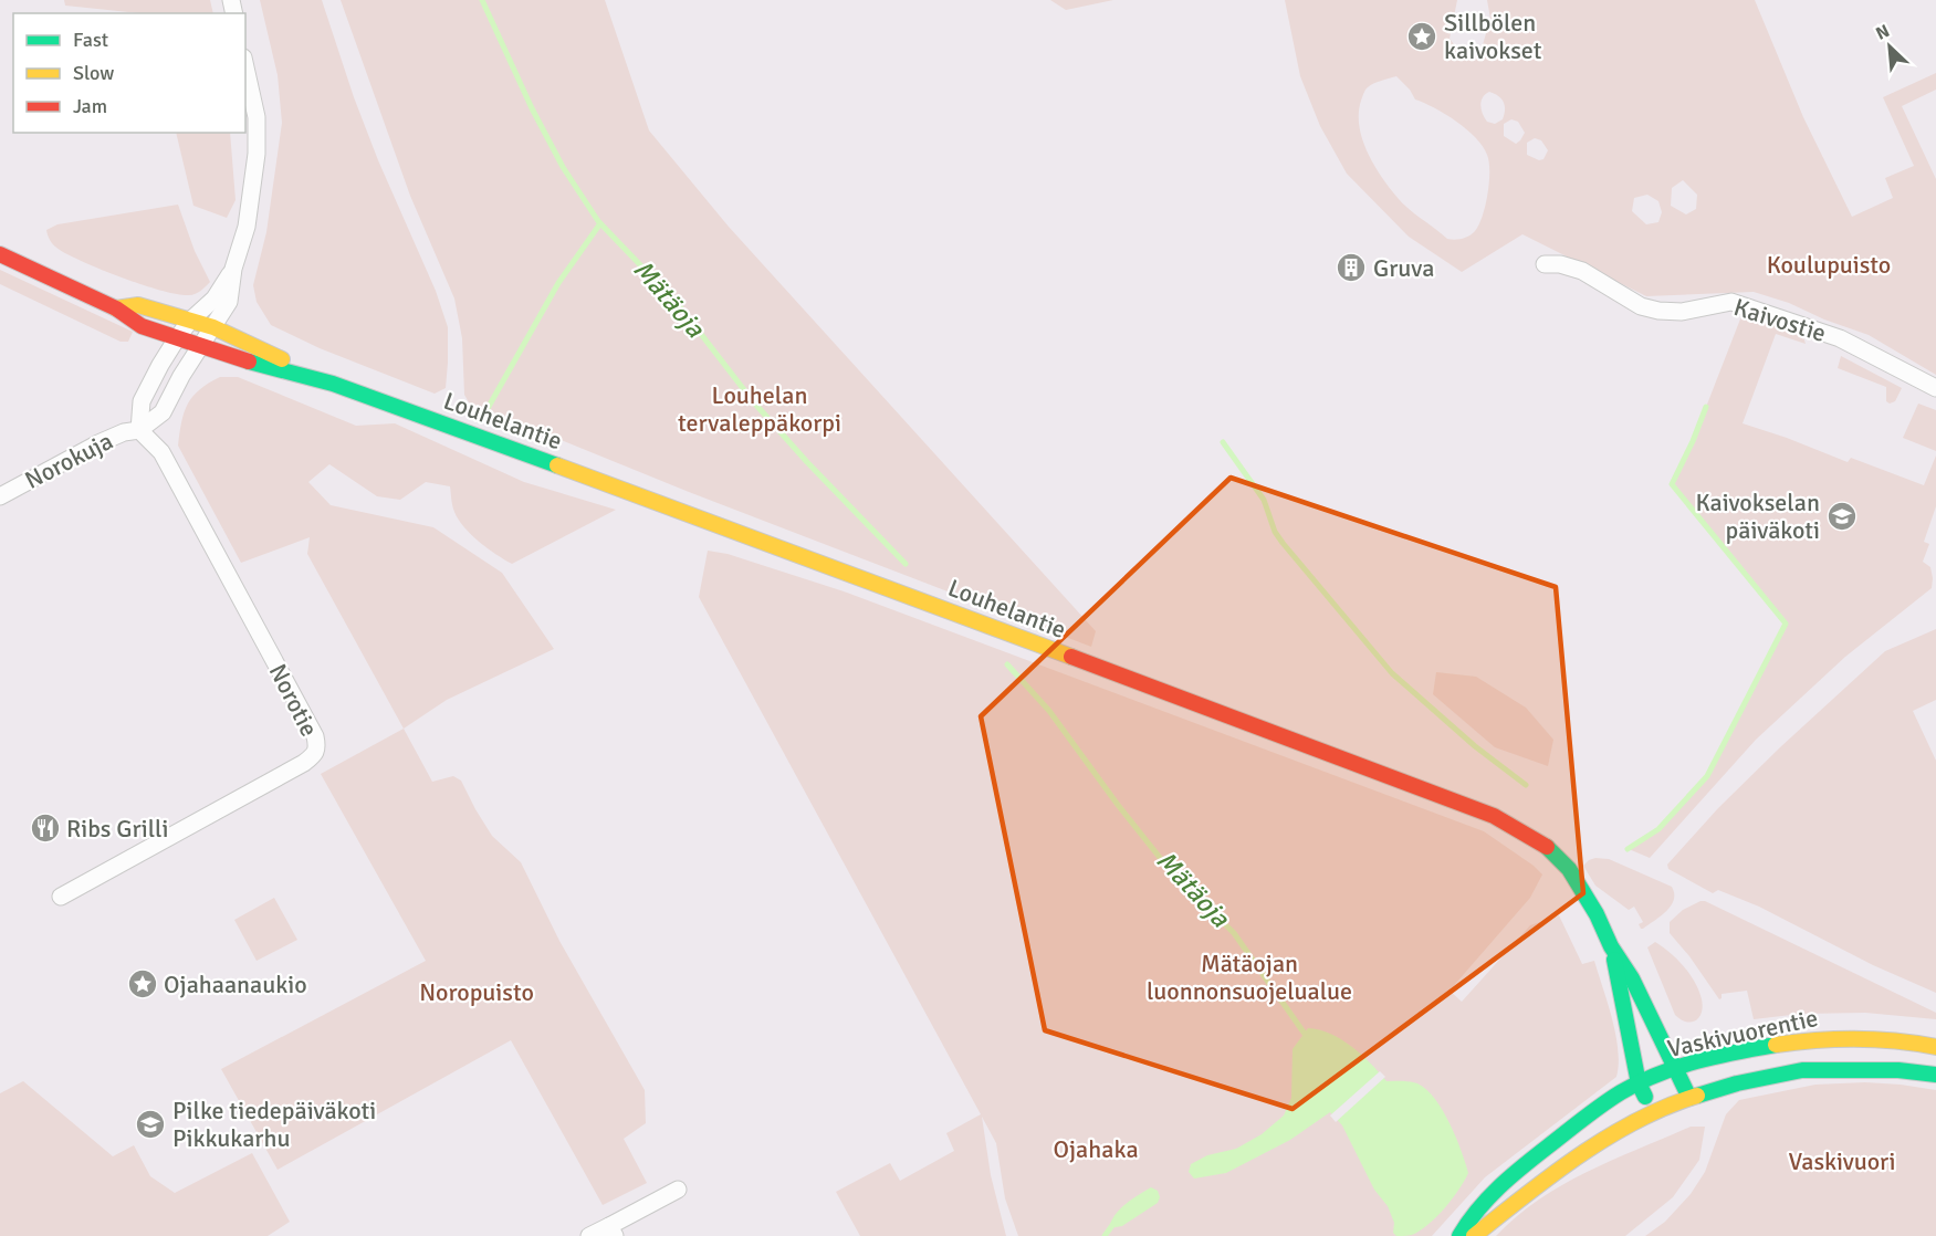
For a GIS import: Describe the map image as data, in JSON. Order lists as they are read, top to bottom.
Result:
{
  "streets": {
    "main road": ["Louhelantie", "Vaskivuorentie"],
    "street": ["Kaivostie", "Norokuja", "Norotie"]
  },
  "crossings": [
    ["Louhelantie", "Norokuja"],
    ["Louhelantie", "Vaskivuorentie"],
    ["Norokuja", "Norotie"]
  ],
  "water": ["Mätäoja"],
  "parks": [
    "Koulupuisto",
    "Louhelan tervaleppäkorpi",
    "Mätäojan luonnonsuojelualue",
    "Noropuisto",
    "Ojahaka",
    "Vaskivuori"
  ],
  "places": {
    "place": ["Sillbölen kaivokset", "Ojahaanaukio"],
    "building": ["Gruva"],
    "school or university": ["Kaivokselan päiväkoti", "Pilke tiedepäiväkoti Pikkukarhu"],
    "restaurant": ["Ribs Grilli"]
  },
  "legend": ["Fast", "Slow", "Jam"],
  "north": "top left"
}
